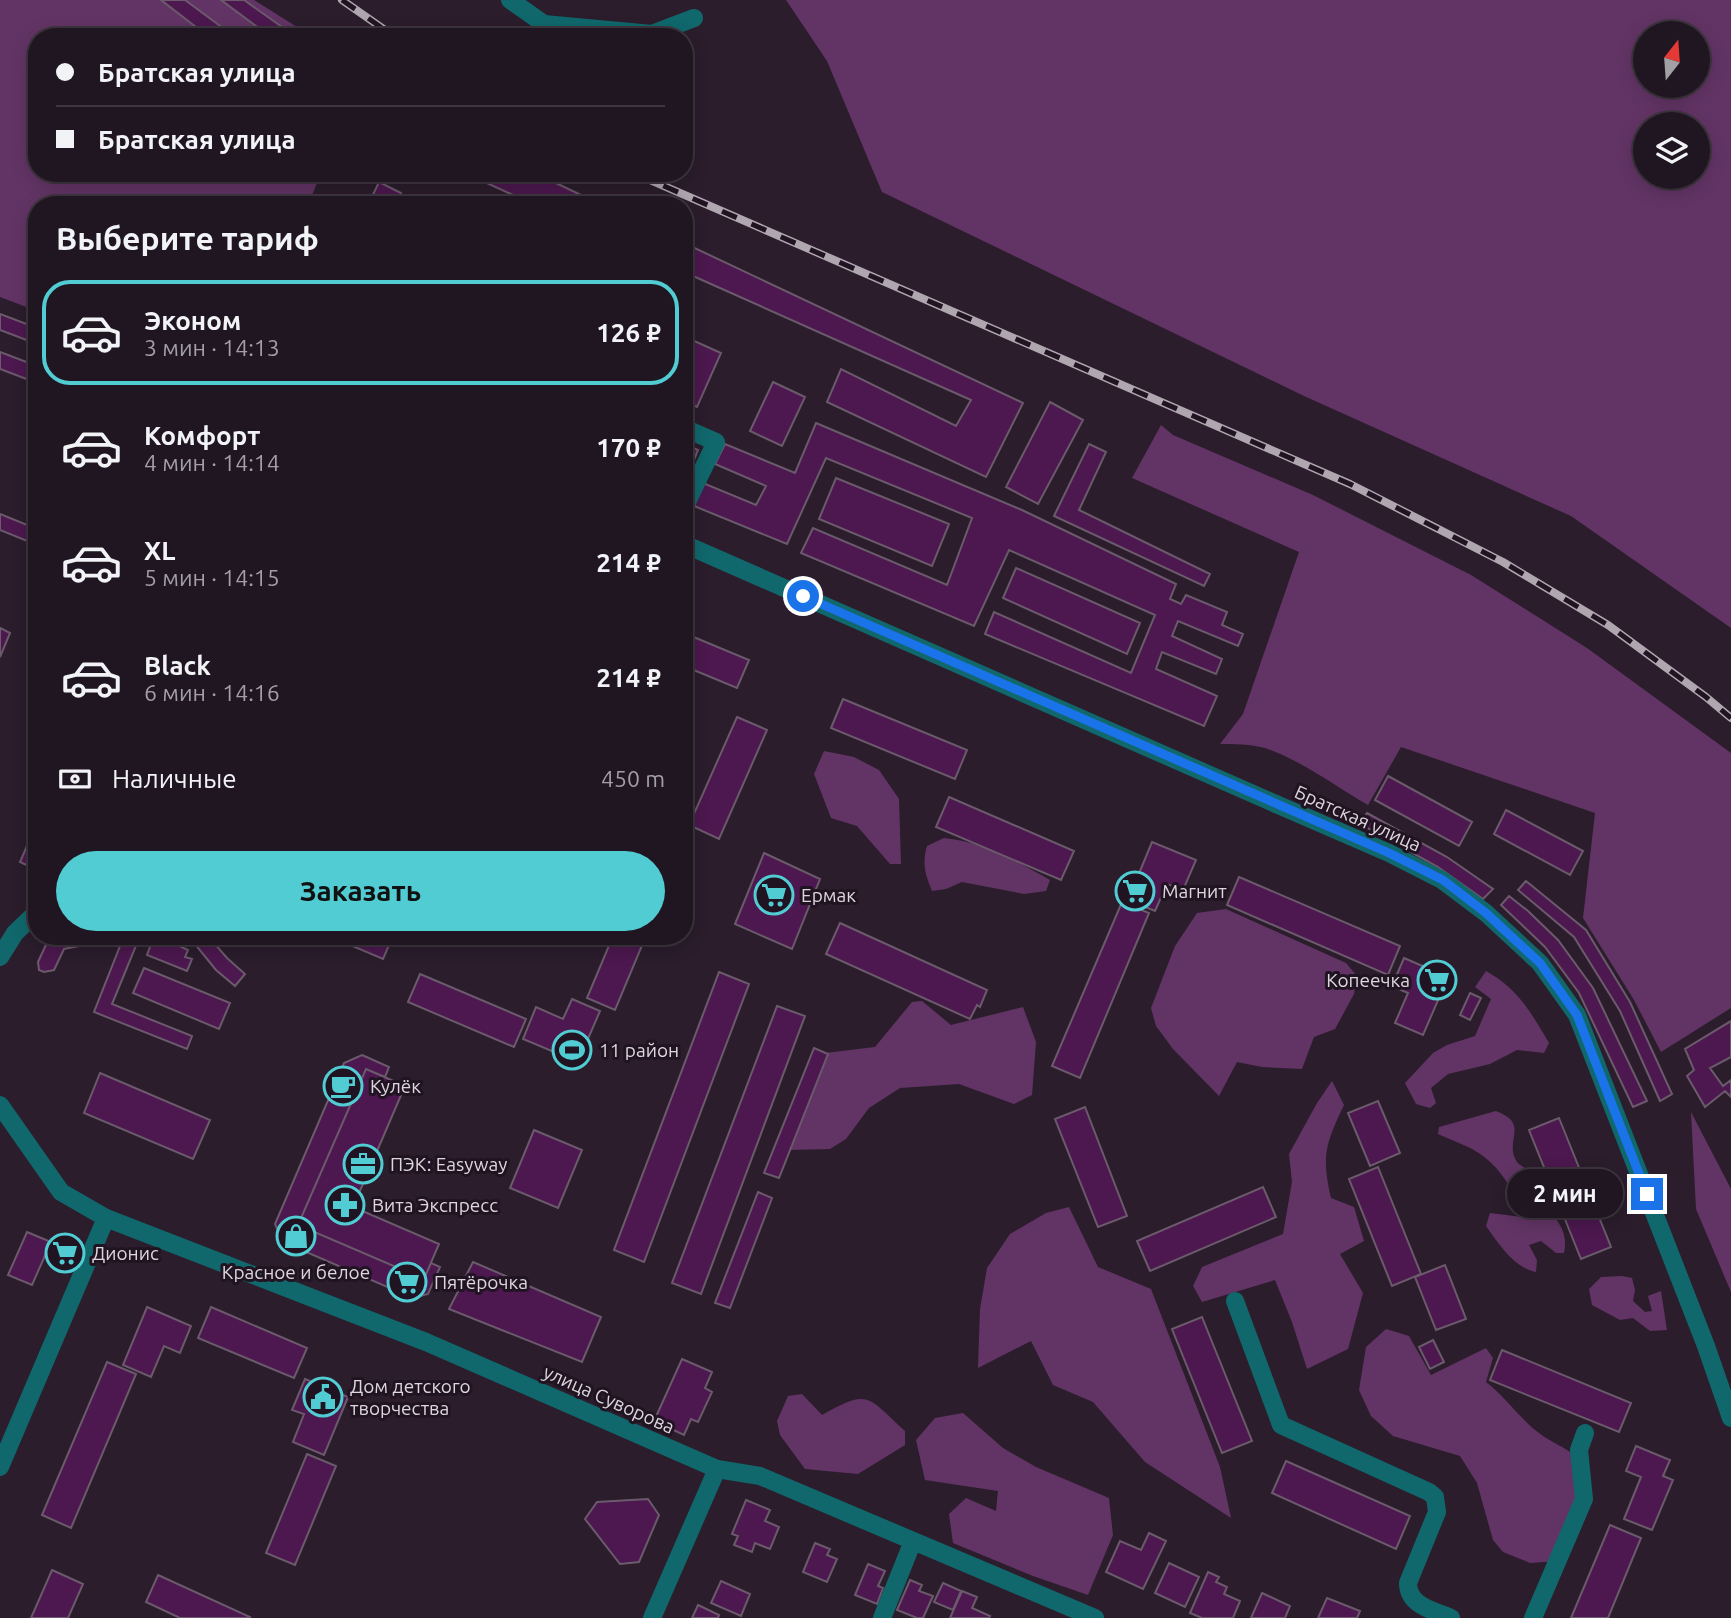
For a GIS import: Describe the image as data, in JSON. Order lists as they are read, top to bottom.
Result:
{
  "streets": {
    "street": ["Братская улица", "улица Суворова"]
  },
  "places": {
    "supermarket": [
      "Магнит",
      "Ермак",
      "Копеечка",
      "Дионис",
      "Пятёрочка"
    ],
    "sports": ["11 район"],
    "cafe": ["Кулёк"],
    "office": ["ПЭК: Easyway"],
    "pharmacy": ["Вита Экспресс"],
    "shop": ["Красное и белое"],
    "public building": ["Дом детского творчества"]
  },
  "north": "top",
  "page": {
    "banner": ["Братская улица", "Братская улица"],
    "heading": "Выберите тариф",
    "list": [
      {
        "name": "Эконом",
        "note": "3 мин · 14:13",
        "value": "126 ₽"
      },
      {
        "name": "Комфорт",
        "note": "4 мин · 14:14",
        "value": "170 ₽"
      },
      {
        "name": "XL",
        "note": "5 мин · 14:15",
        "value": "214 ₽"
      },
      {
        "name": "Black",
        "note": "6 мин · 14:16",
        "value": "214 ₽"
      }
    ],
    "pay": ["Наличные", "450 m"],
    "buttons": "Заказать",
    "bubble": "2 мин"
  }
}
